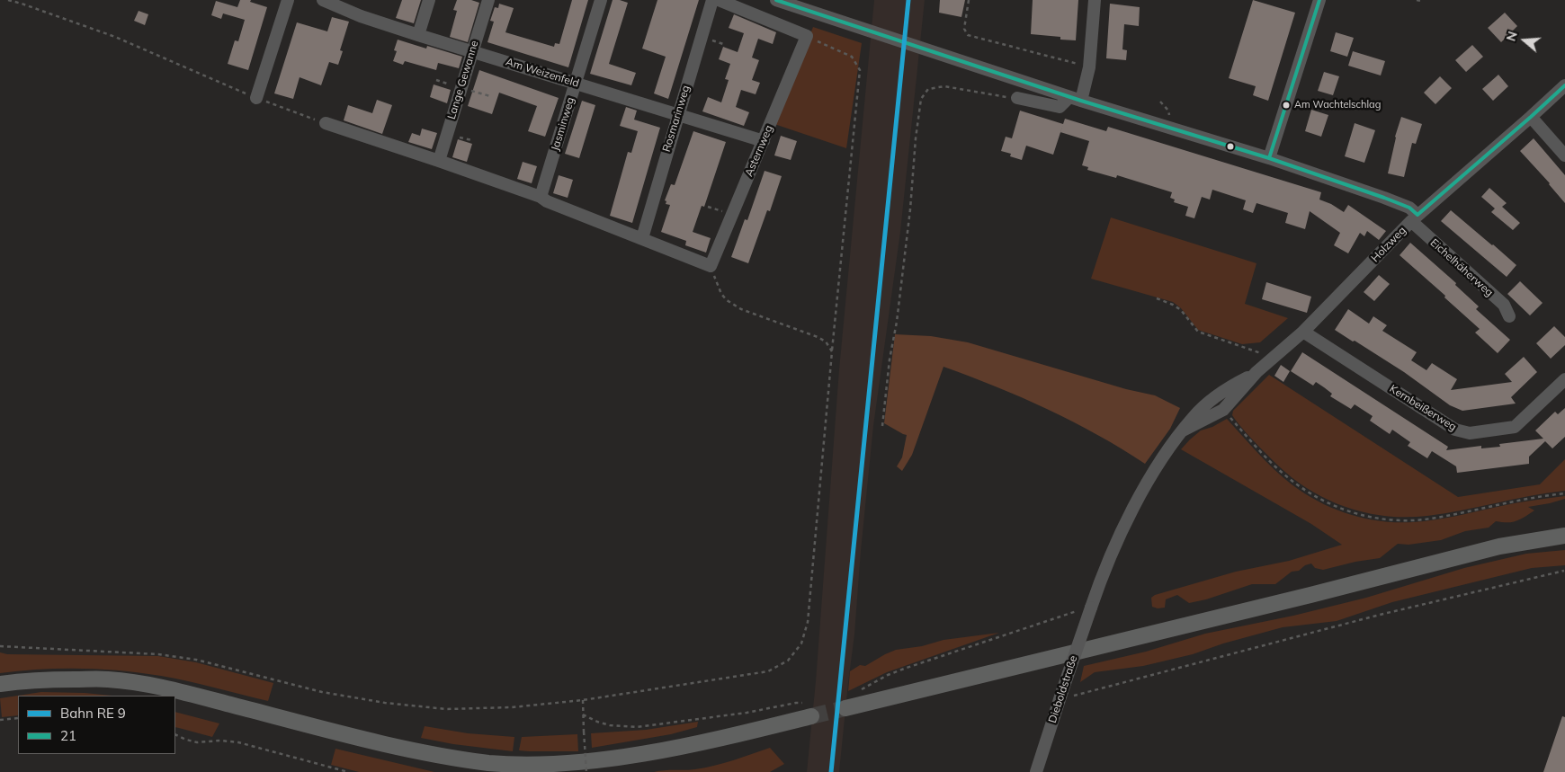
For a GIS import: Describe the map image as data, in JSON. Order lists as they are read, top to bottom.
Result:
{
  "streets": {
    "street": [
      "Am Weizenfeld",
      "Lange Gewanne",
      "Rosmarinweg",
      "Jasminweg",
      "Asternweg",
      "Holzweg",
      "Eichelhäherweg",
      "Kernbeißerweg",
      "Dieboldstraße"
    ]
  },
  "crossings": [
    ["Am Weizenfeld", "Lange Gewanne"],
    ["Am Weizenfeld", "Rosmarinweg"],
    ["Am Weizenfeld", "Jasminweg"],
    ["Am Weizenfeld", "Asternweg"],
    ["Holzweg", "Eichelhäherweg"],
    ["Holzweg", "Kernbeißerweg"],
    ["Holzweg", "Dieboldstraße"]
  ],
  "places": ["Am Wachtelschlag"],
  "lines": ["transit line 21"],
  "legend": ["Bahn RE 9", "21"],
  "north": "left"
}
